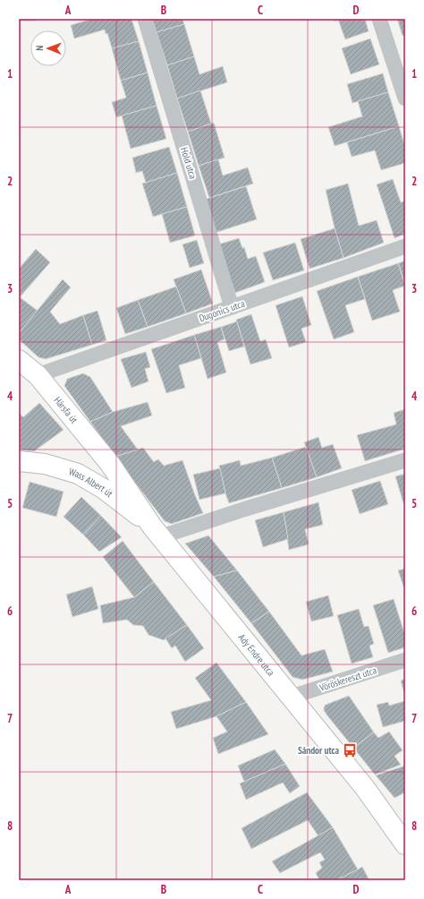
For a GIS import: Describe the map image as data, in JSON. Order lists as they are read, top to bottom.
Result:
{
  "streets": {
    "street": [
      "Hold utca",
      "Dugonics utca",
      "Hársfa út",
      "Wass Albert út",
      "Ady Endre utca",
      "Vöröskereszt utca"
    ]
  },
  "crossings": [
    ["Hold utca", "Dugonics utca"],
    ["Dugonics utca", "Hársfa út"],
    ["Hársfa út", "Ady Endre utca"],
    ["Wass Albert út", "Ady Endre utca"],
    ["Ady Endre utca", "Vöröskereszt utca"]
  ],
  "places": {
    "bus stop": ["Sándor utca"]
  },
  "north": "left",
  "grid": {
    "columns": [
      "A",
      "B",
      "C",
      "D"
    ],
    "rows": [
      "1",
      "2",
      "3",
      "4",
      "5",
      "6",
      "7",
      "8"
    ]
  }
}
